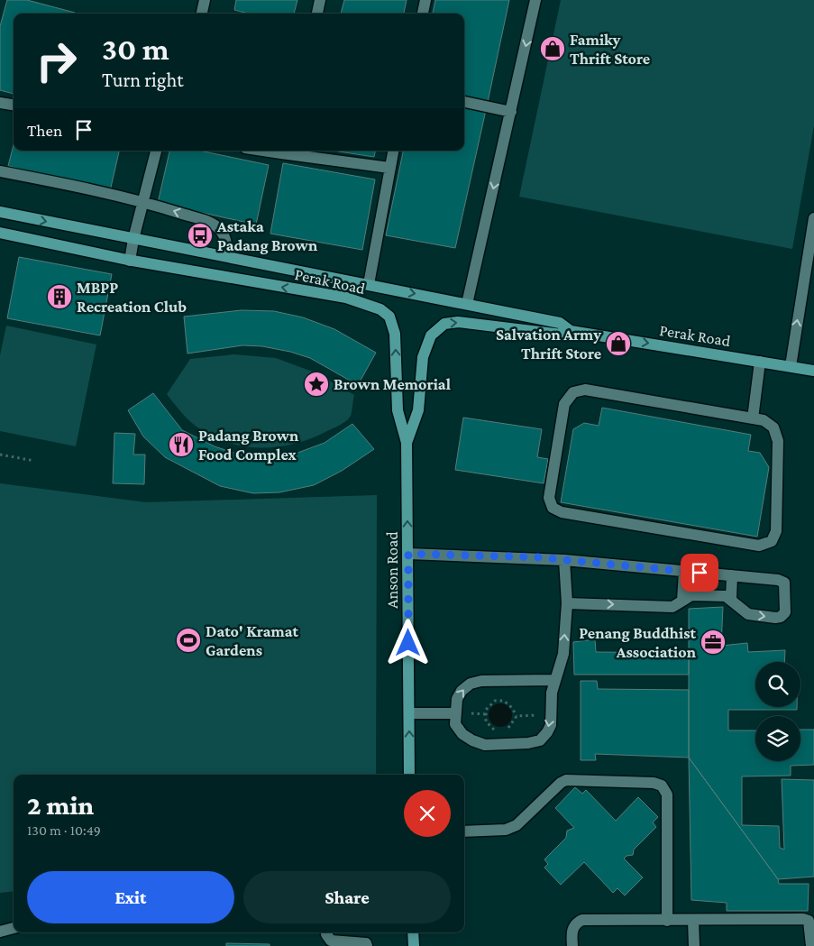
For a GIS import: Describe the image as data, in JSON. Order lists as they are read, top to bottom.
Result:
{
  "streets": {
    "main road": ["Perak Road", "Anson Road"]
  },
  "crossings": [
    ["Perak Road", "Anson Road"]
  ],
  "one_way": ["Anson Road"],
  "places": {
    "shop": ["Famiky Thrift Store", "Salvation Army Thrift Store"],
    "bus stop": ["Astaka Padang Brown"],
    "building": ["MBPP Recreation Club"],
    "place": ["Brown Memorial"],
    "restaurant": ["Padang Brown Food Complex"],
    "sports": ["Dato' Kramat Gardens"],
    "office": ["Penang Buddhist Association"]
  },
  "page": {
    "turn": ["30 m", "Turn right"],
    "then": "Then",
    "heading": ["2 min", "130 m · 10:49"],
    "buttons": ["Exit", "Share"]
  }
}
